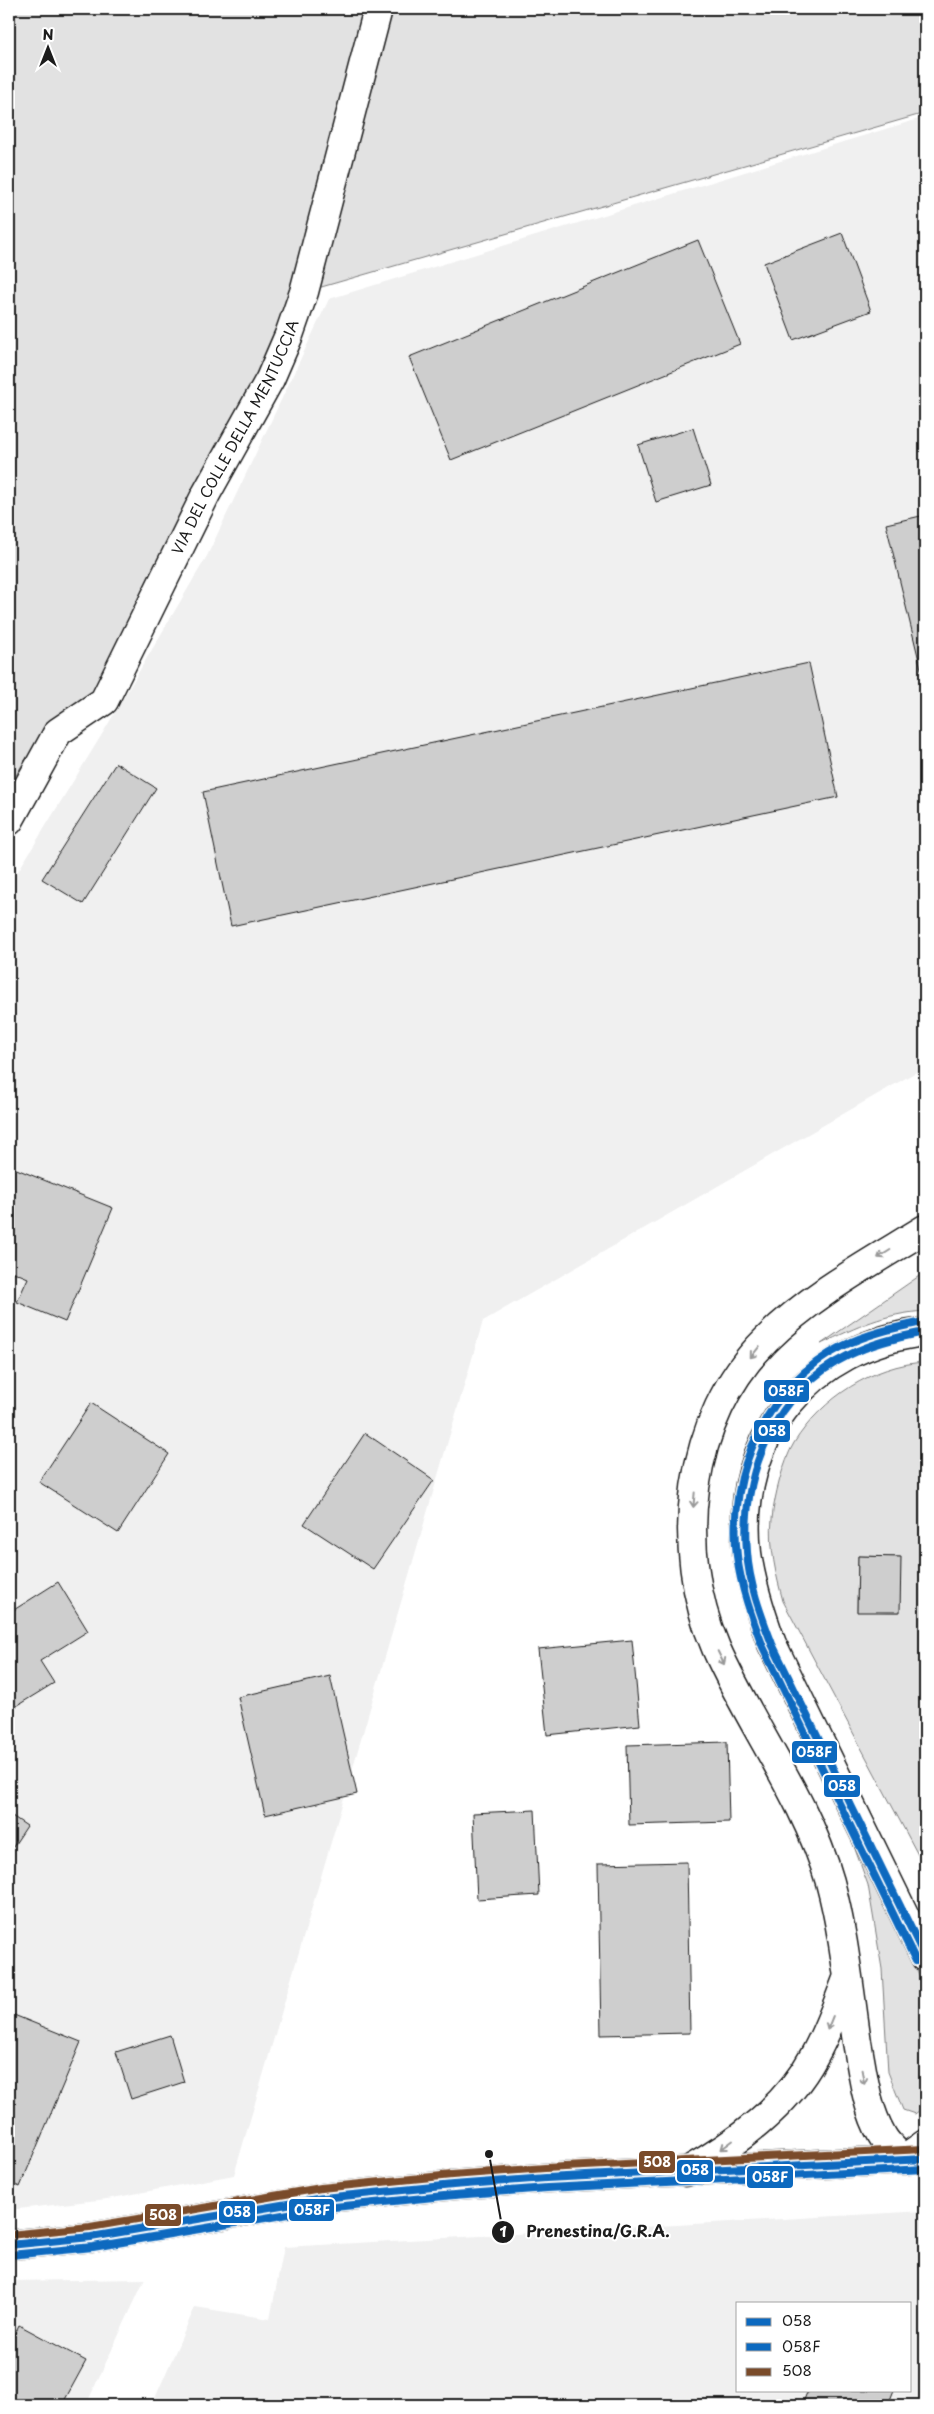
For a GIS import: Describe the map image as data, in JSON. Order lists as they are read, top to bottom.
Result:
{
  "streets": {
    "main road": ["VIA DEL COLLE DELLA MENTUCCIA"]
  },
  "places": ["Prenestina/G.R.A."],
  "lines": ["transit line 058F", "transit line 058", "transit line 508"],
  "legend": ["058", "058F", "508"],
  "north": "top"
}
